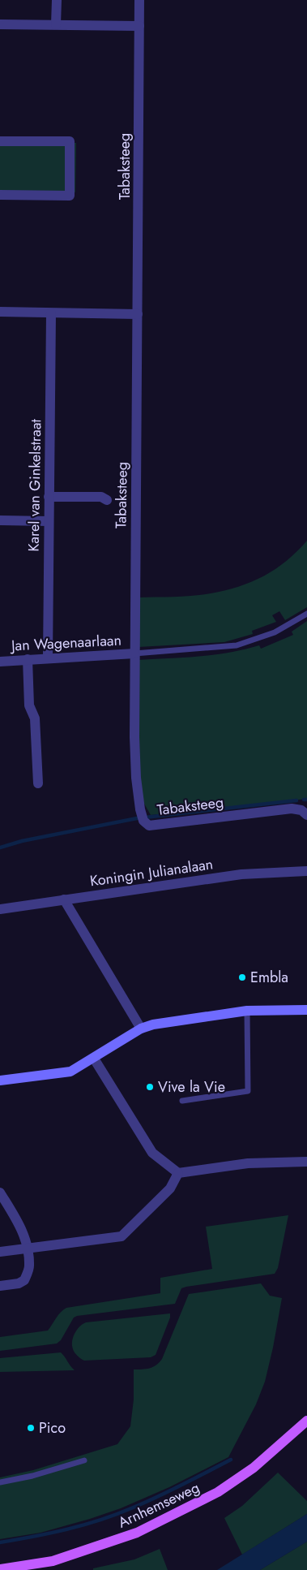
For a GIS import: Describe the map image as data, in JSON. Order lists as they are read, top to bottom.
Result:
{
  "streets": {
    "main road": ["Arnhemseweg"],
    "street": [
      "Tabaksteeg",
      "Karel van Ginkelstraat",
      "Jan Wagenaarlaan",
      "Koningin Julianalaan"
    ]
  },
  "crossings": [
    ["Tabaksteeg", "Jan Wagenaarlaan"],
    ["Karel van Ginkelstraat", "Jan Wagenaarlaan"]
  ],
  "places": ["Embla", "Vive la Vie", "Pico"]
}
